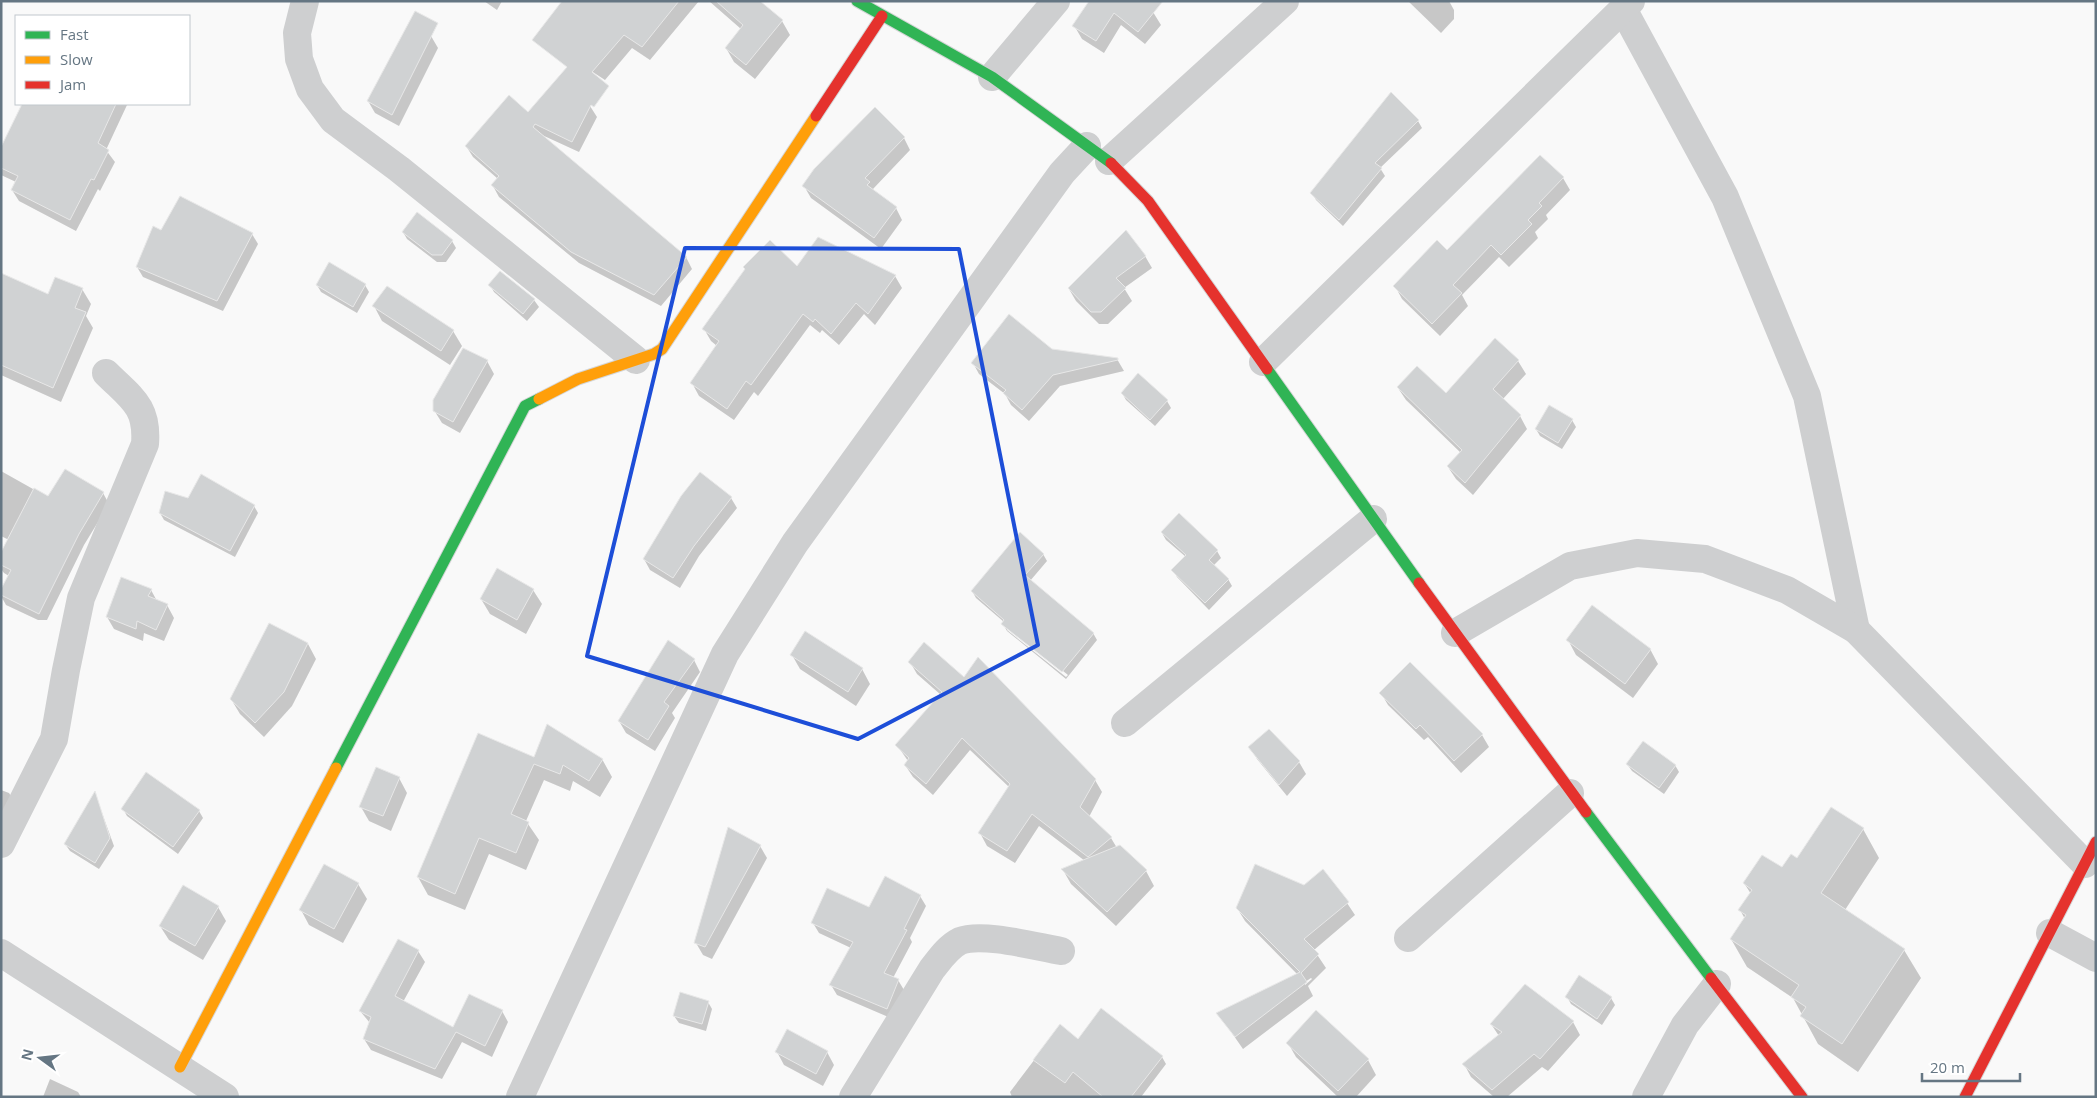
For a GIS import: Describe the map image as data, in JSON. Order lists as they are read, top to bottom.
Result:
{
  "legend": ["Fast", "Slow", "Jam"],
  "scale_bar": "20 m",
  "north": "left"
}
